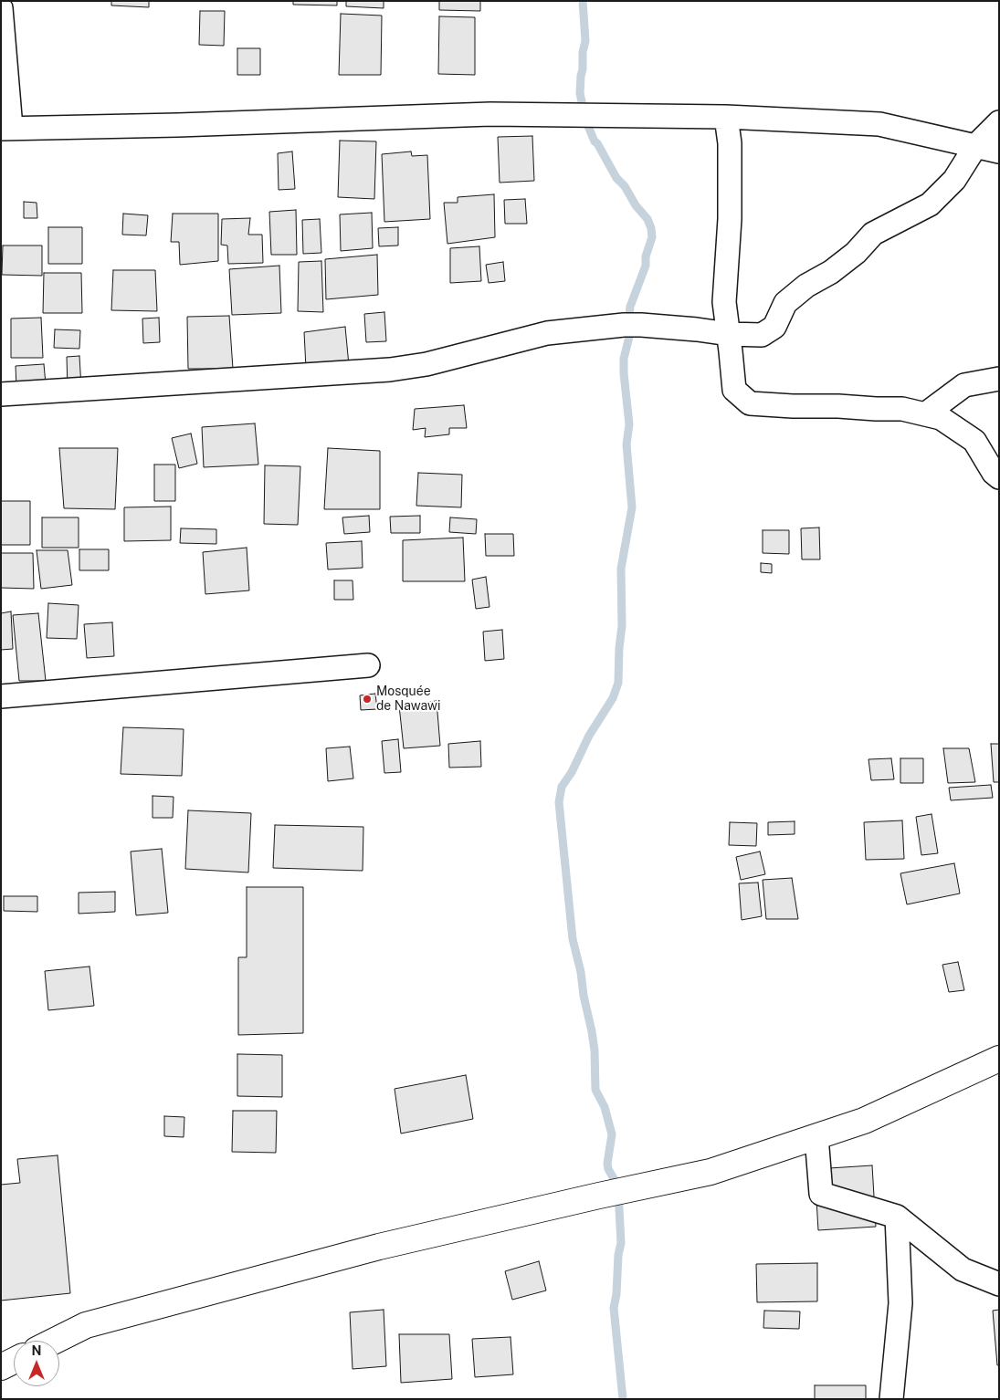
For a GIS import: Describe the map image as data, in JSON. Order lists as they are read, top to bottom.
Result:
{
  "places": ["Mosquée de Nawawi"],
  "north": "top"
}
